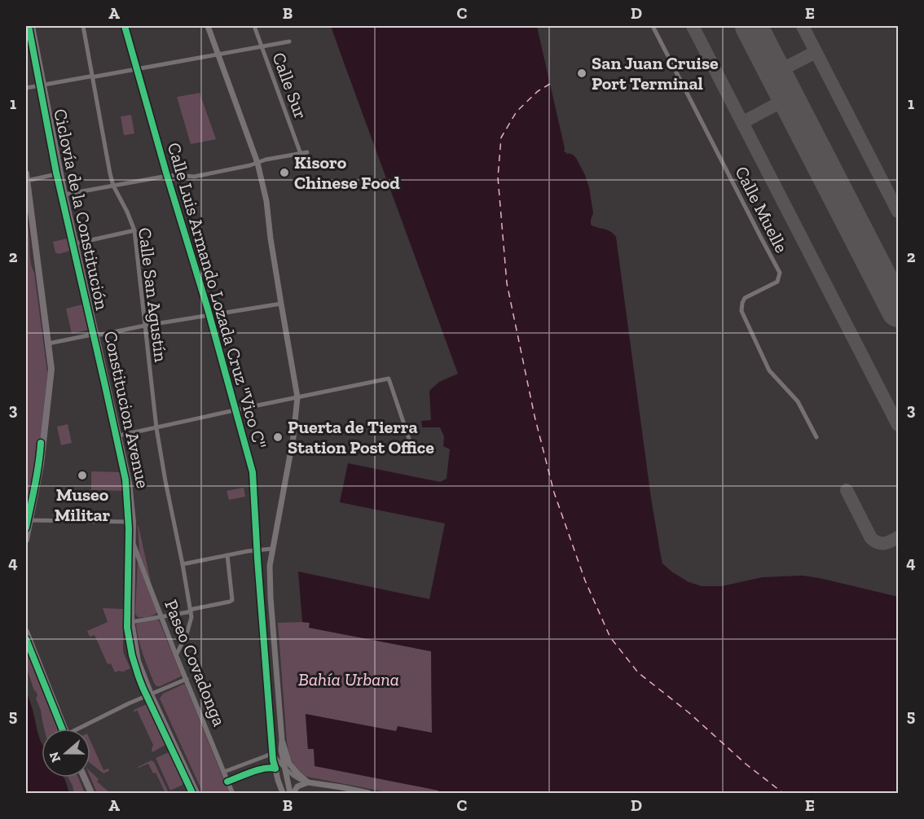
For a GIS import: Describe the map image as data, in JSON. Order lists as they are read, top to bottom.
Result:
{
  "streets": {
    "main road": ["Constitucion Avenue"],
    "street": [
      "Calle Sur",
      "Calle Muelle",
      "Calle San Agustín",
      "Calle Luis Armando Lozada Cruz \"Vico C\"",
      "Paseo Covadonga"
    ],
    "cycle path": ["Ciclovía de la Constitución"]
  },
  "crossings": [
    ["Calle San Agustín", "Paseo Covadonga"],
    ["Constitucion Avenue", "Paseo Covadonga"]
  ],
  "parks": ["Bahía Urbana"],
  "places": [
    "San Juan Cruise Port Terminal",
    "Kisoro Chinese Food",
    "Puerta de Tierra Station Post Office",
    "Museo Militar"
  ],
  "north": "left",
  "grid": {
    "columns": [
      "A",
      "B",
      "C",
      "D",
      "E"
    ],
    "rows": [
      "1",
      "2",
      "3",
      "4",
      "5"
    ]
  }
}
